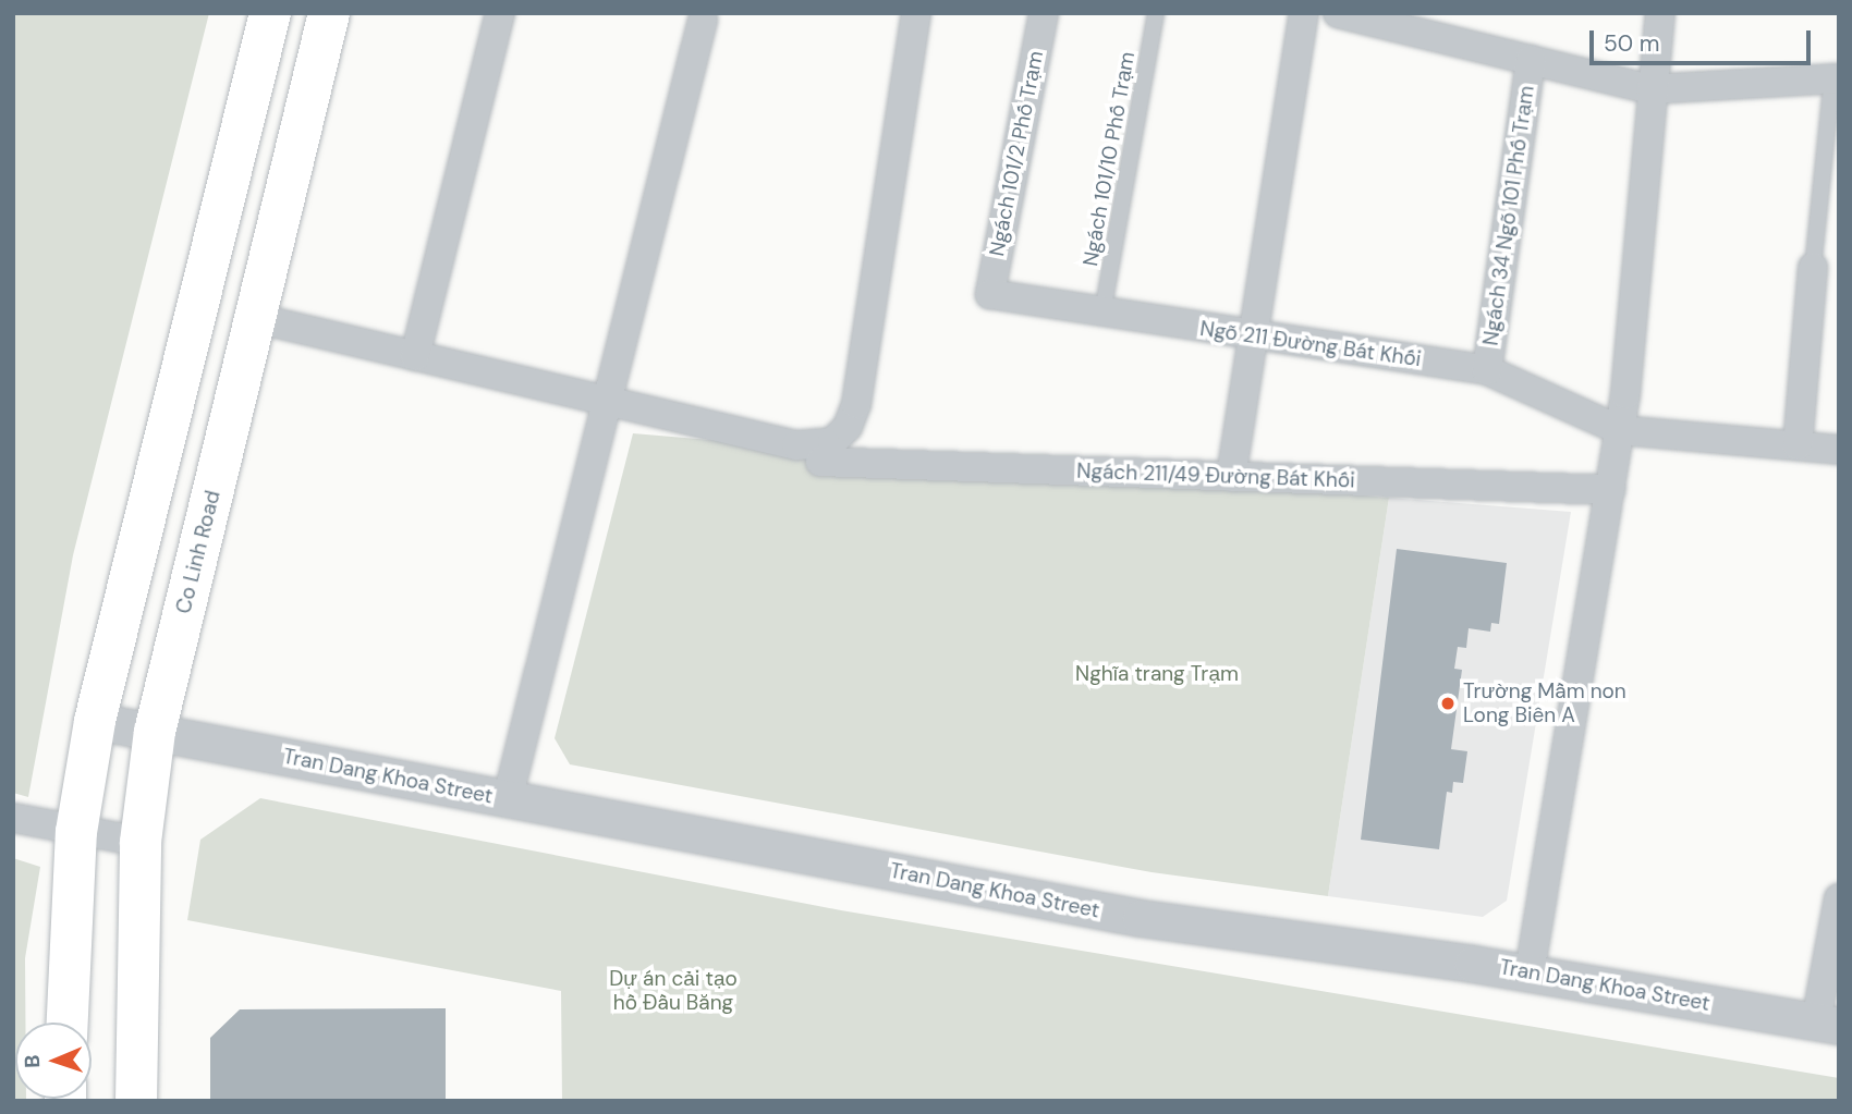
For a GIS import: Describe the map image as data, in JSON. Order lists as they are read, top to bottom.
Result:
{
  "streets": {
    "main road": ["Co Linh Road"],
    "street": [
      "Ngách 101/2 Phố Trạm",
      "Ngách 34 Ngõ 101 Phố Trạm",
      "Ngõ 211 Đường Bát Khối",
      "Ngách 211/49 Đường Bát Khối",
      "Tran Dang Khoa Street"
    ],
    "lane": ["Ngách 101/10 Phố Trạm"]
  },
  "crossings": [
    ["Ngách 101/2 Phố Trạm", "Ngõ 211 Đường Bát Khối"],
    ["Ngách 101/10 Phố Trạm", "Ngõ 211 Đường Bát Khối"],
    ["Ngách 34 Ngõ 101 Phố Trạm", "Ngõ 211 Đường Bát Khối"],
    ["Co Linh Road", "Tran Dang Khoa Street"]
  ],
  "parks": ["Nghĩa trang Trạm", "Dự án cải tạo hồ Đầu Băng"],
  "places": ["Trường Mầm non Long Biên A"],
  "scale_bar": "50 m",
  "north": "left"
}
